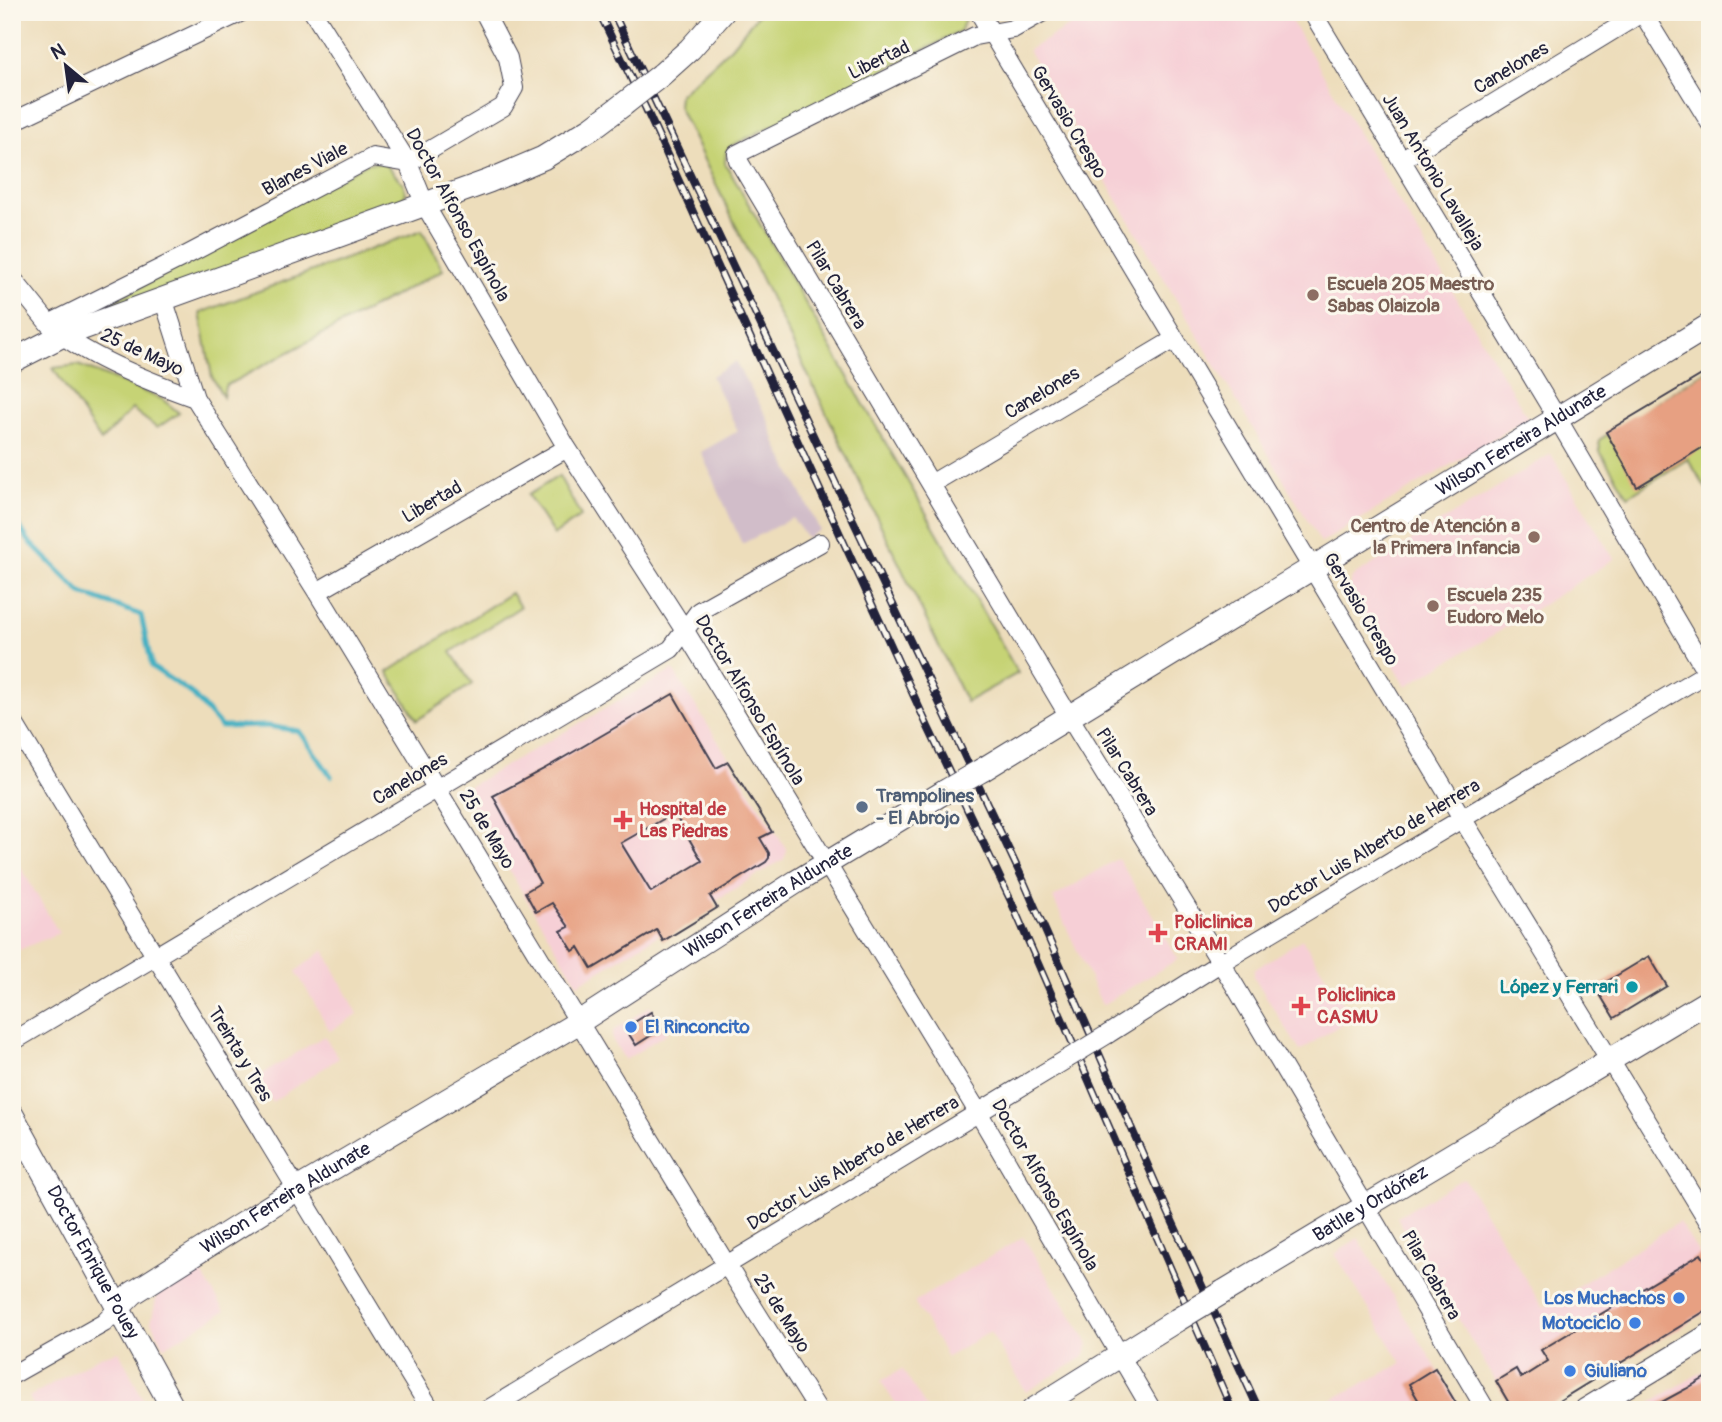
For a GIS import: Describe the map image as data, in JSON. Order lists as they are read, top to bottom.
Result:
{
  "streets": {
    "street": [
      "Libertad",
      "Canelones",
      "Gervasio Crespo",
      "Blanes Viale",
      "Juan Antonio Lavalleja",
      "Doctor Alfonso Espínola",
      "Pilar Cabrera",
      "25 de Mayo",
      "Wilson Ferreira Aldunate",
      "Doctor Luis Alberto de Herrera",
      "Treinta y Tres",
      "Batlle y Ordóñez",
      "Doctor Enrique Pouey"
    ]
  },
  "crossings": [
    ["Libertad", "Gervasio Crespo"],
    ["Libertad", "Doctor Alfonso Espínola"],
    ["Libertad", "Pilar Cabrera"],
    ["Libertad", "25 de Mayo"],
    ["Canelones", "Gervasio Crespo"],
    ["Canelones", "Juan Antonio Lavalleja"],
    ["Canelones", "Doctor Alfonso Espínola"],
    ["Canelones", "Pilar Cabrera"],
    ["Canelones", "25 de Mayo"],
    ["Canelones", "Treinta y Tres"],
    ["Gervasio Crespo", "Wilson Ferreira Aldunate"],
    ["Gervasio Crespo", "Doctor Luis Alberto de Herrera"],
    ["Gervasio Crespo", "Batlle y Ordóñez"],
    ["Blanes Viale", "Doctor Alfonso Espínola"],
    ["Blanes Viale", "25 de Mayo"],
    ["Juan Antonio Lavalleja", "Wilson Ferreira Aldunate"],
    ["Juan Antonio Lavalleja", "Doctor Luis Alberto de Herrera"],
    ["Doctor Alfonso Espínola", "Wilson Ferreira Aldunate"],
    ["Doctor Alfonso Espínola", "Doctor Luis Alberto de Herrera"],
    ["Doctor Alfonso Espínola", "Batlle y Ordóñez"],
    ["Pilar Cabrera", "Wilson Ferreira Aldunate"],
    ["Pilar Cabrera", "Doctor Luis Alberto de Herrera"],
    ["Pilar Cabrera", "Batlle y Ordóñez"],
    ["25 de Mayo", "Wilson Ferreira Aldunate"],
    ["25 de Mayo", "Doctor Luis Alberto de Herrera"],
    ["Wilson Ferreira Aldunate", "Treinta y Tres"],
    ["Wilson Ferreira Aldunate", "Doctor Enrique Pouey"]
  ],
  "places": {
    "other": [
      "Escuela 205 Maestro Sabas Olaizola",
      "Centro de Atención a la Primera Infancia",
      "Escuela 235 Eudoro Melo",
      "Trampolines - El Abrojo",
      "López y Ferrari",
      "El Rinconcito",
      "Los Muchachos",
      "Motociclo",
      "Giuliano"
    ],
    "health": ["Hospital de Las Piedras", "Policlinica CRAMI", "Policlinica CASMU"]
  },
  "north": "top left"
}
